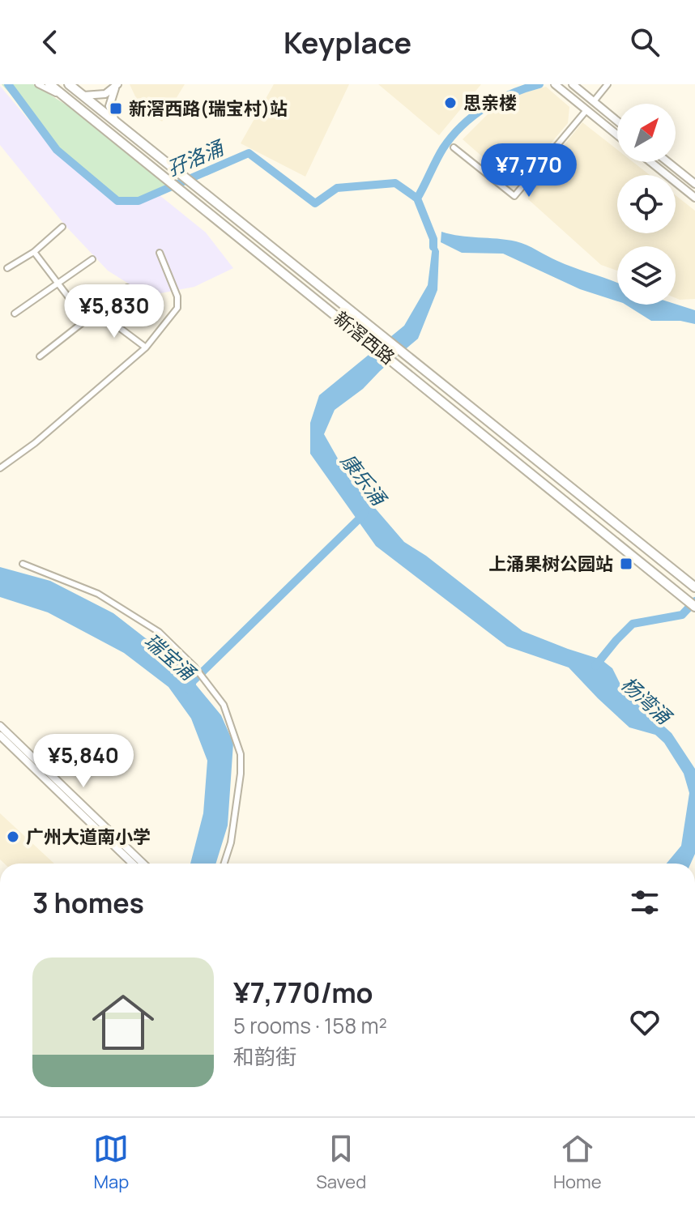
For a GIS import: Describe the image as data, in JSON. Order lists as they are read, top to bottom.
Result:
{
  "streets": {
    "highway": ["新滘西路"]
  },
  "water": [
    "孖洛涌",
    "康乐涌",
    "瑞宝涌",
    "杨湾涌"
  ],
  "places": {
    "other": ["思亲楼", "广州大道南小学"],
    "transit": ["新滘西路(瑞宝村)站", "上涌果树公园站"]
  },
  "north": "top right",
  "page": {
    "header": "Keyplace",
    "price": ["¥7,770", "¥5,830", "¥5,840"],
    "heading": "3 homes",
    "list": [
      {
        "name": "¥7,770/mo",
        "note": "5 rooms · 158 m² · 和韵街"
      }
    ],
    "tabs": ["Map", "Saved", "Home"]
  }
}
